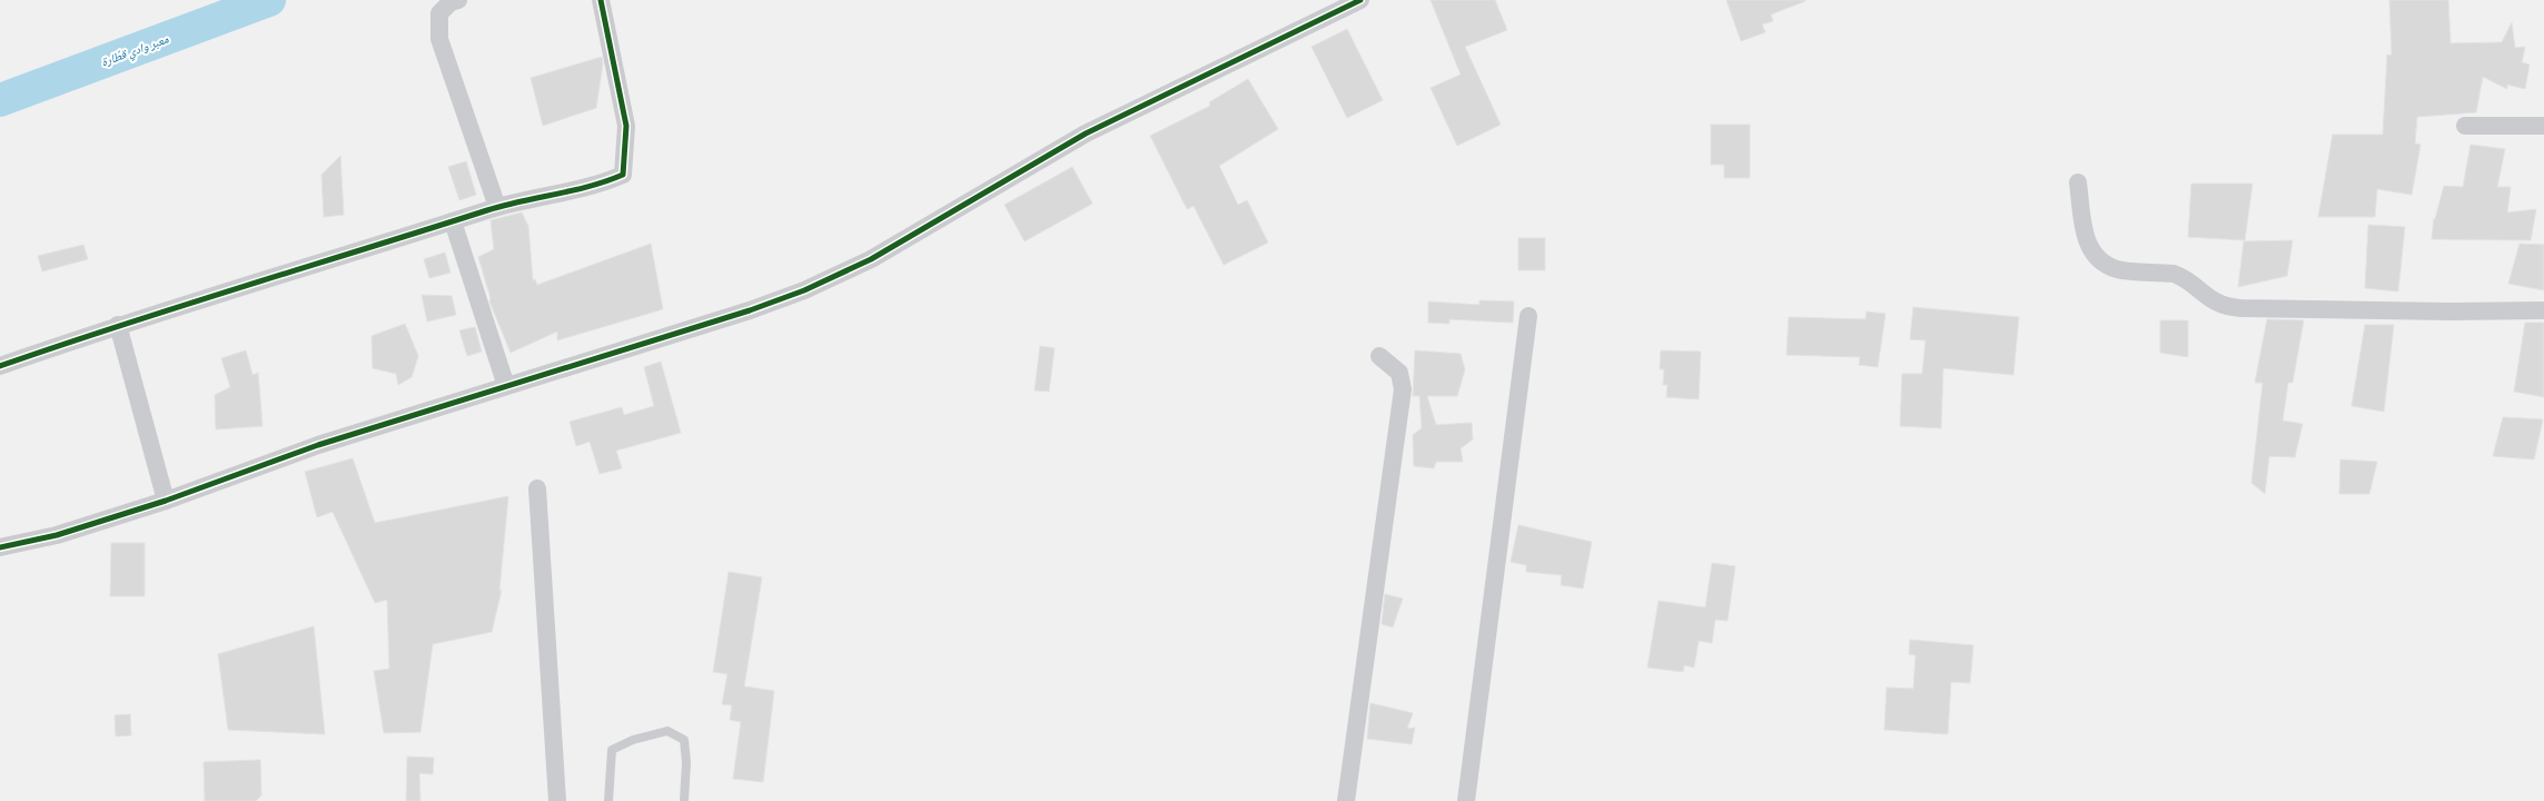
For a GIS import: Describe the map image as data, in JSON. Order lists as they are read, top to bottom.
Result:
{
  "water": ["معبر وادي قطّارة"]
}
